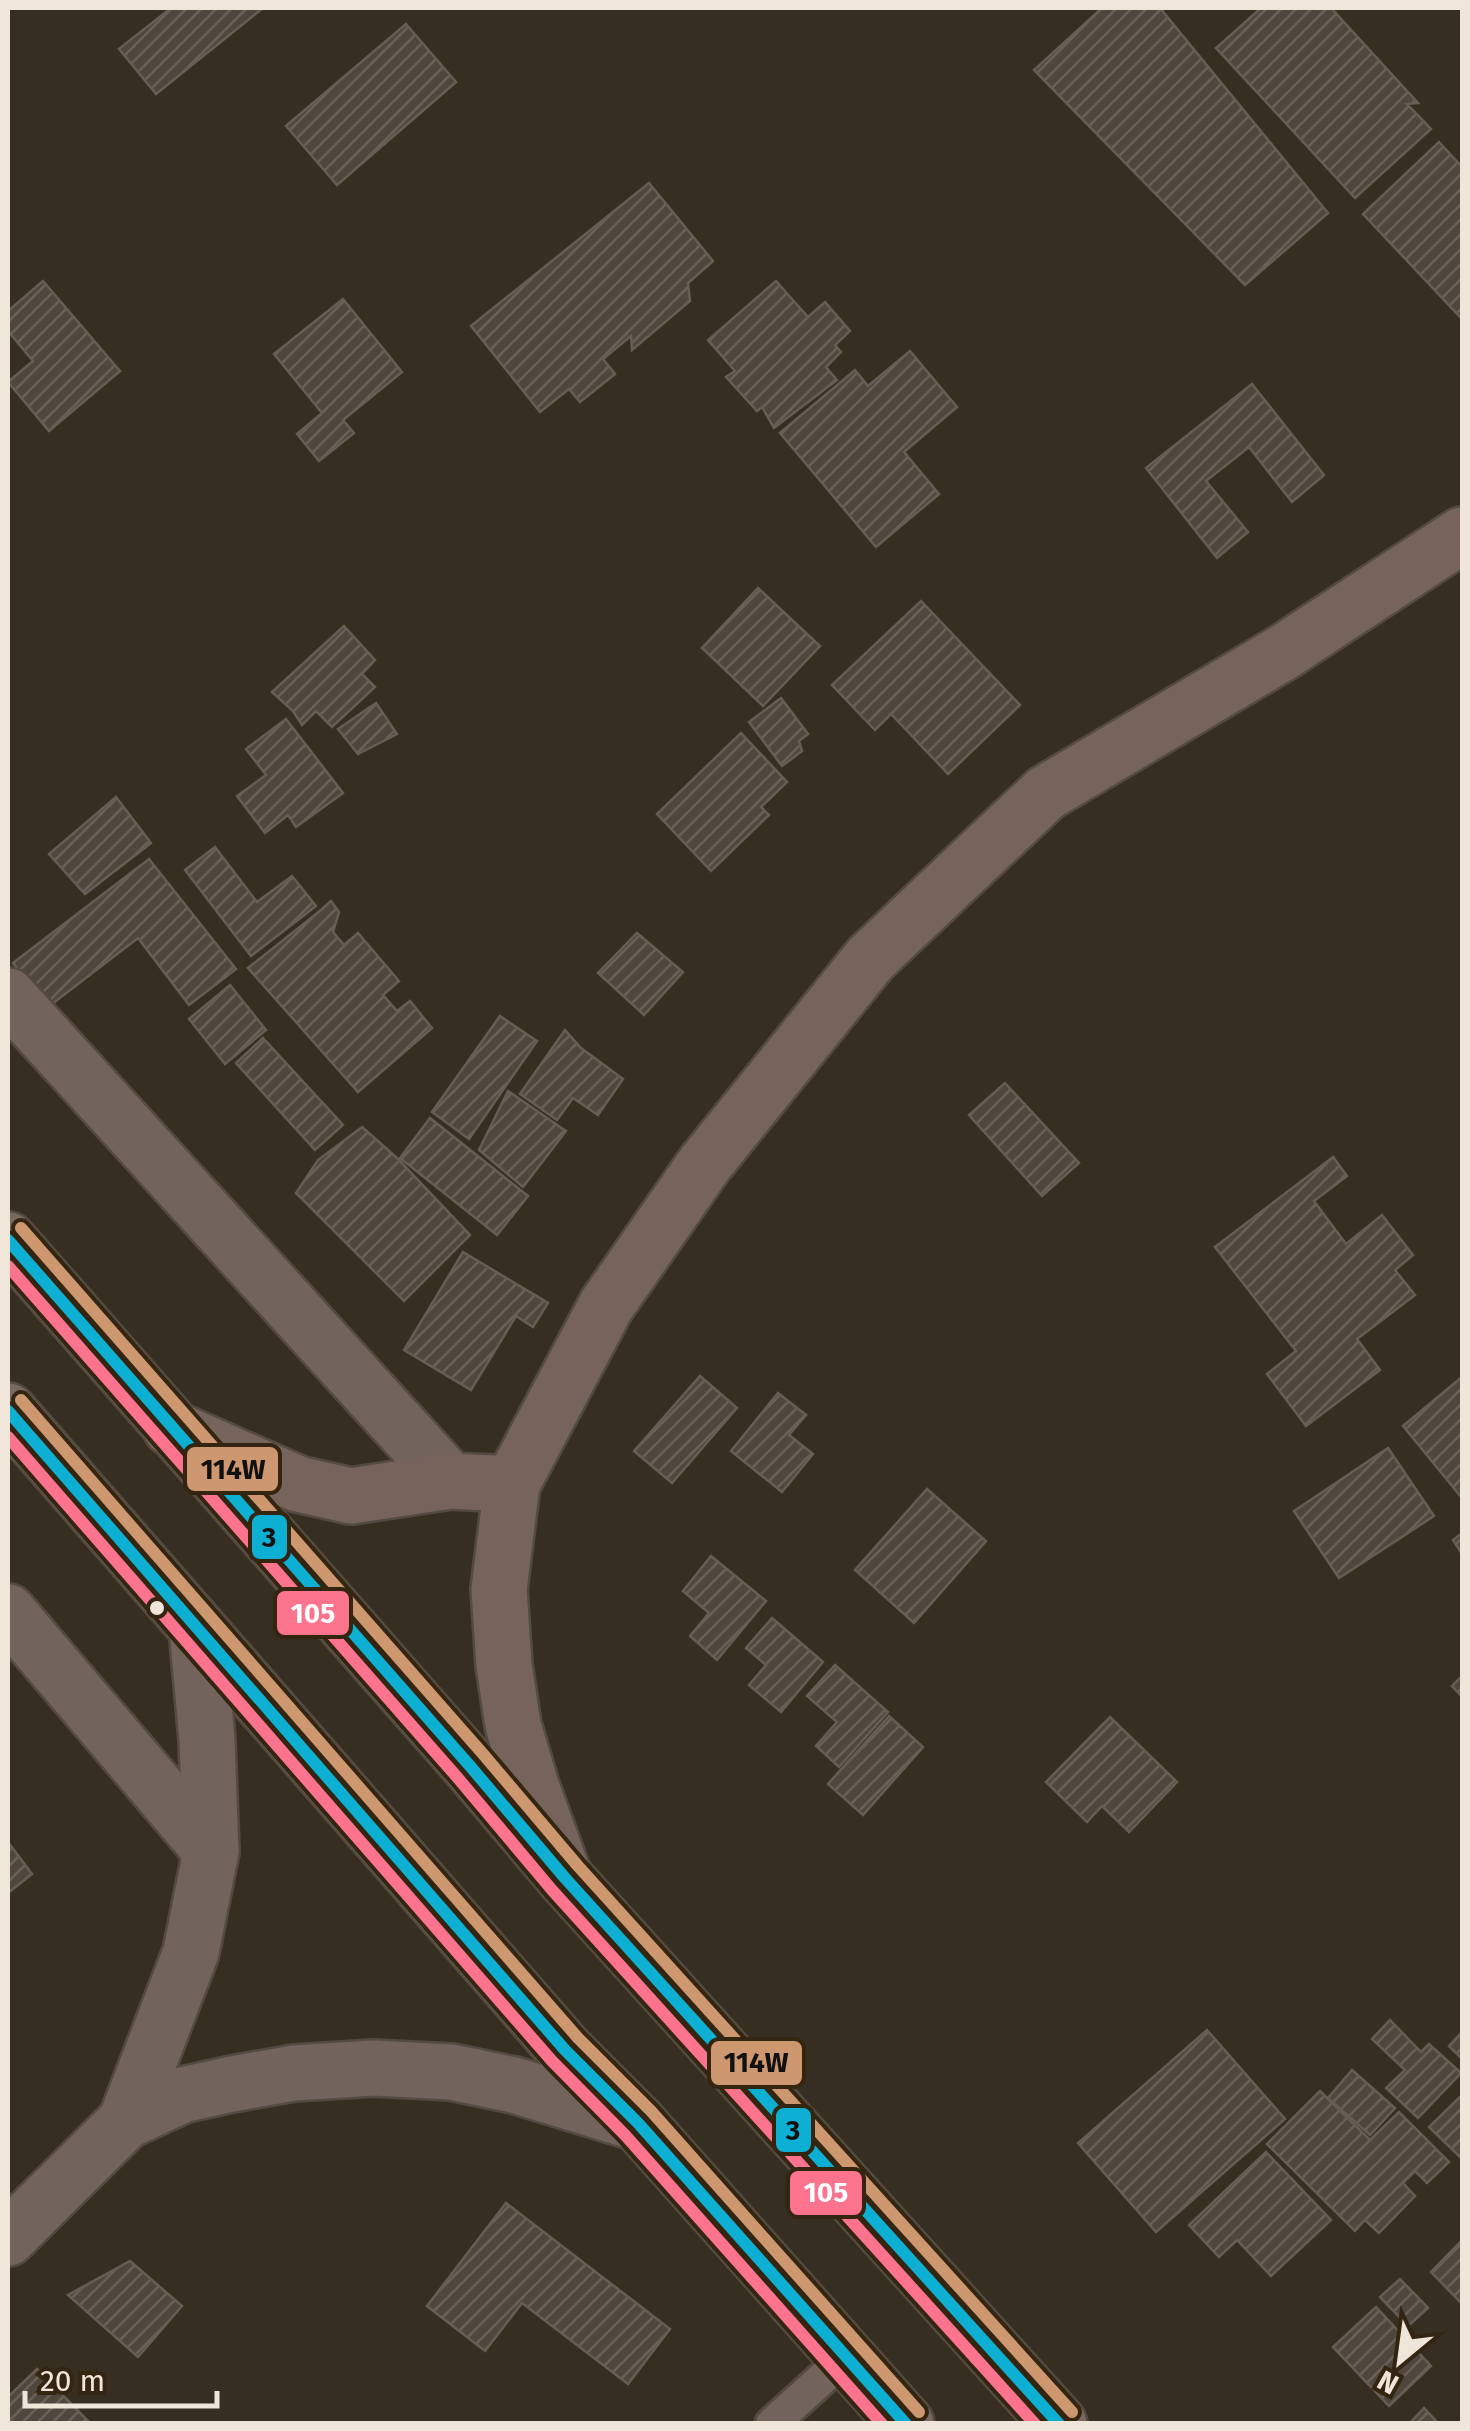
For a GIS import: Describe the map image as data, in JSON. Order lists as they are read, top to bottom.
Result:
{
  "lines": ["transit line 114W", "transit line 3", "transit line 105"],
  "scale_bar": "20 m",
  "north": "bottom left"
}
